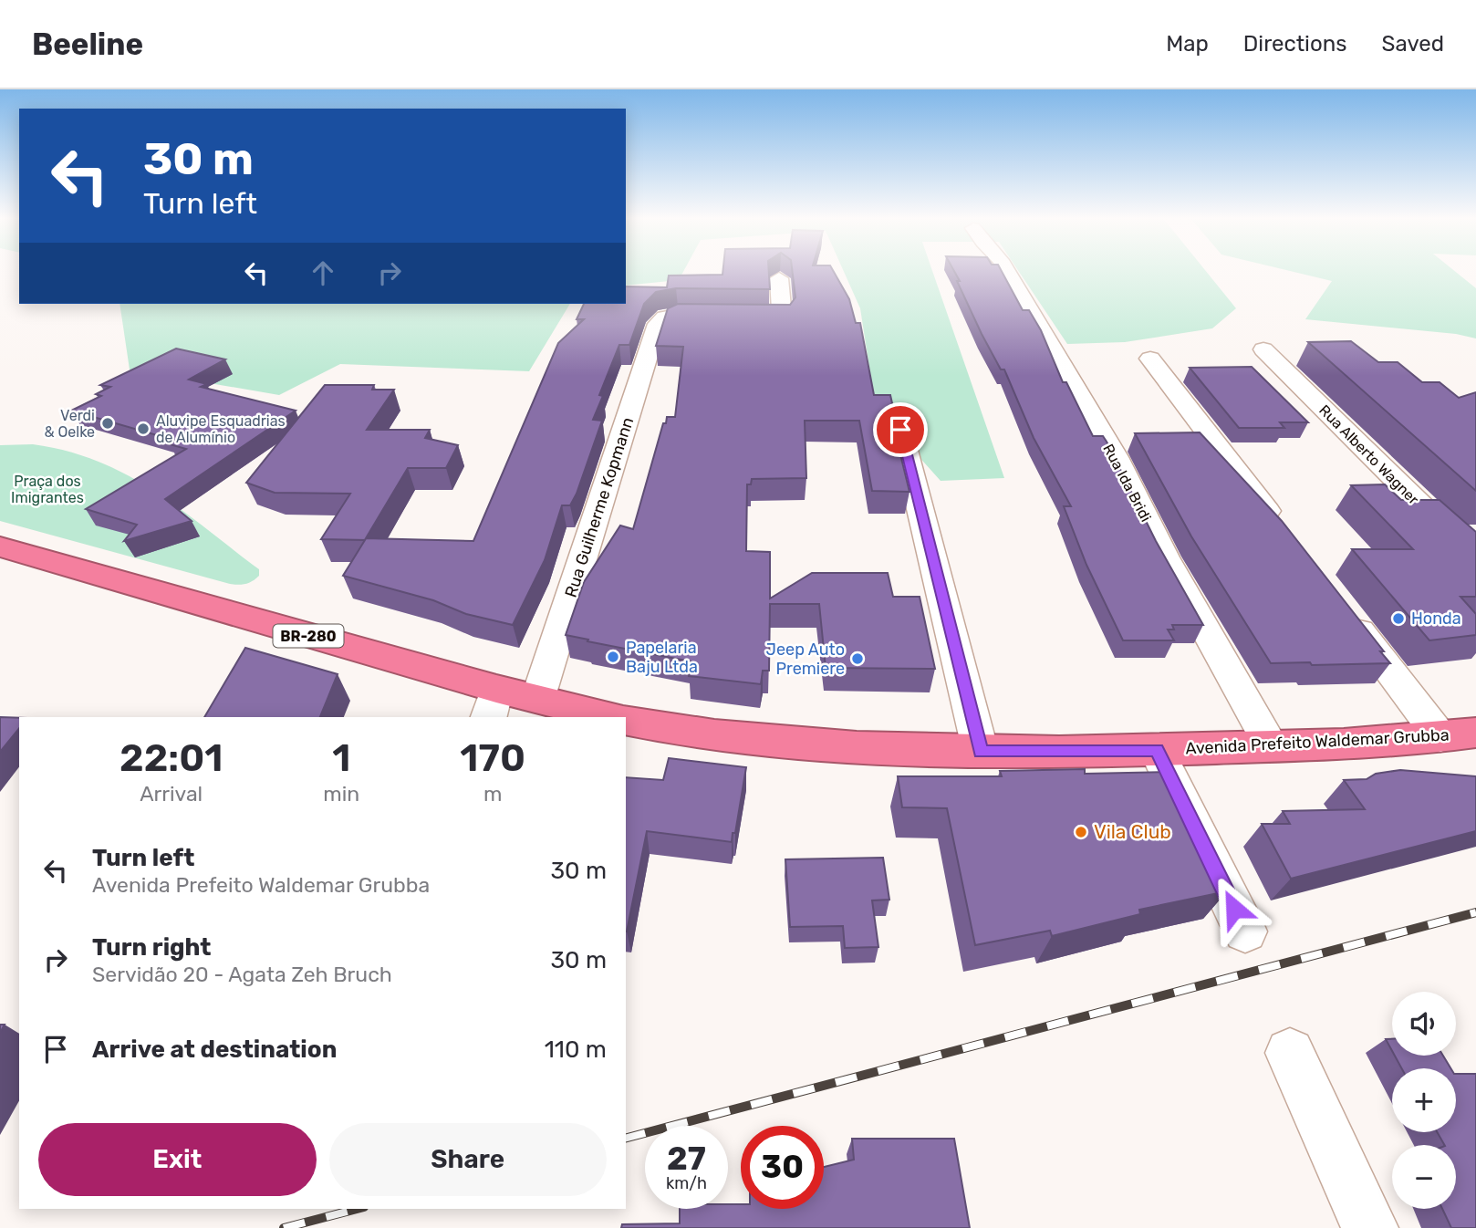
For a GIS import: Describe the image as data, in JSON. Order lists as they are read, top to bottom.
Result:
{
  "streets": {
    "highway": ["BR-280", "Avenida Prefeito Waldemar Grubba"],
    "street": ["Rua Alberto Wagner", "Rua Ida Bridi", "Rua Guilherme Kopmann"]
  },
  "crossings": [
    ["Rua Ida Bridi", "Avenida Prefeito Waldemar Grubba"],
    ["Rua Guilherme Kopmann", "BR-280"]
  ],
  "parks": ["Praça dos Imigrantes"],
  "places": [
    "Verdi & Oelke",
    "Aluvipe Esquadrias de Alumínio",
    "Honda",
    "Papelaria Baju Ltda",
    "Jeep Auto Premiere",
    "Vila Club"
  ],
  "page": {
    "header": "Beeline",
    "nav": ["Map", "Directions", "Saved"],
    "turn": ["30 m", "Turn left"],
    "eta": [
      "22:01",
      "Arrival",
      "1",
      "min",
      "170",
      "m"
    ],
    "list": [
      {
        "name": "Turn left",
        "note": "Avenida Prefeito Waldemar Grubba",
        "value": "30 m"
      },
      {
        "name": "Turn right",
        "note": "Servidão 20 - Agata Zeh Bruch",
        "value": "30 m"
      },
      {
        "name": "Arrive at destination",
        "value": "110 m"
      }
    ],
    "map_buttons": ["+", "−"],
    "buttons": ["Exit", "Share"],
    "speed": "27 km/h",
    "limit": "30"
  }
}
